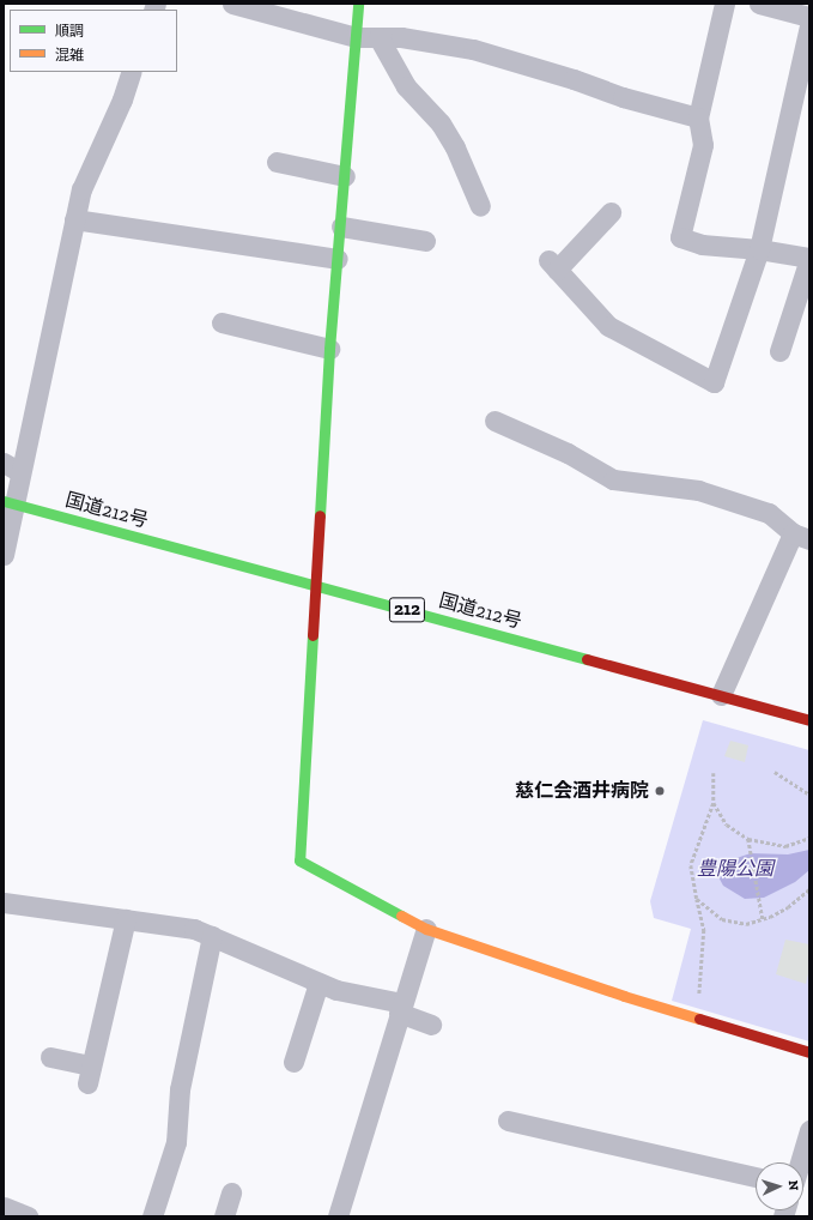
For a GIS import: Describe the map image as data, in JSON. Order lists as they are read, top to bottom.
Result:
{
  "streets": {
    "main road": ["国道212号", "212"]
  },
  "parks": ["豊陽公園"],
  "places": ["慈仁会酒井病院"],
  "legend": ["順調", "混雑"],
  "north": "right"
}
